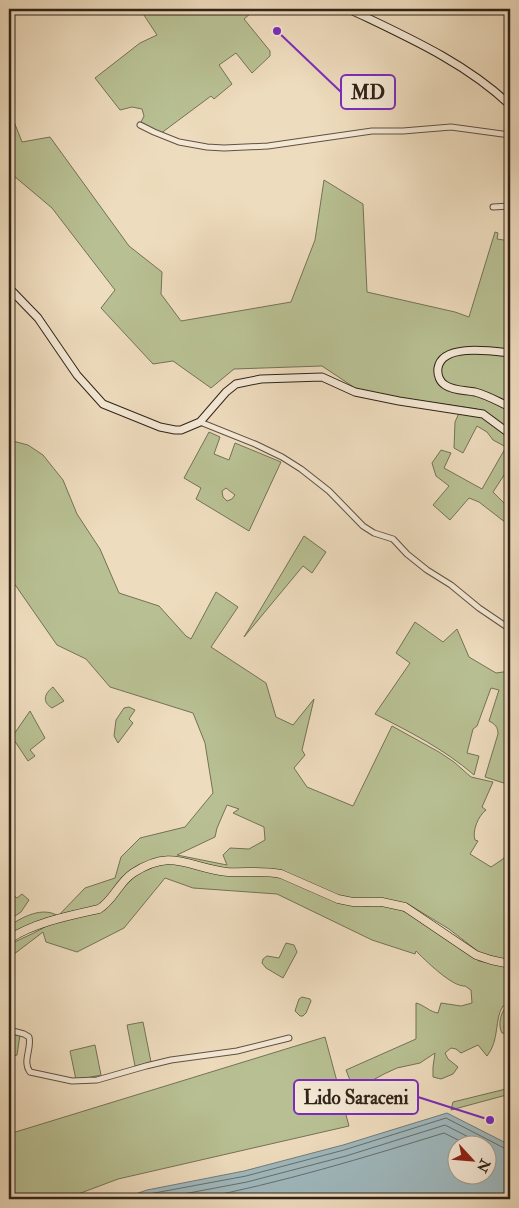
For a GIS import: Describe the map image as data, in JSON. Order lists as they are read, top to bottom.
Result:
{
  "places": ["MD", "Lido Saraceni"],
  "north": "bottom right"
}
